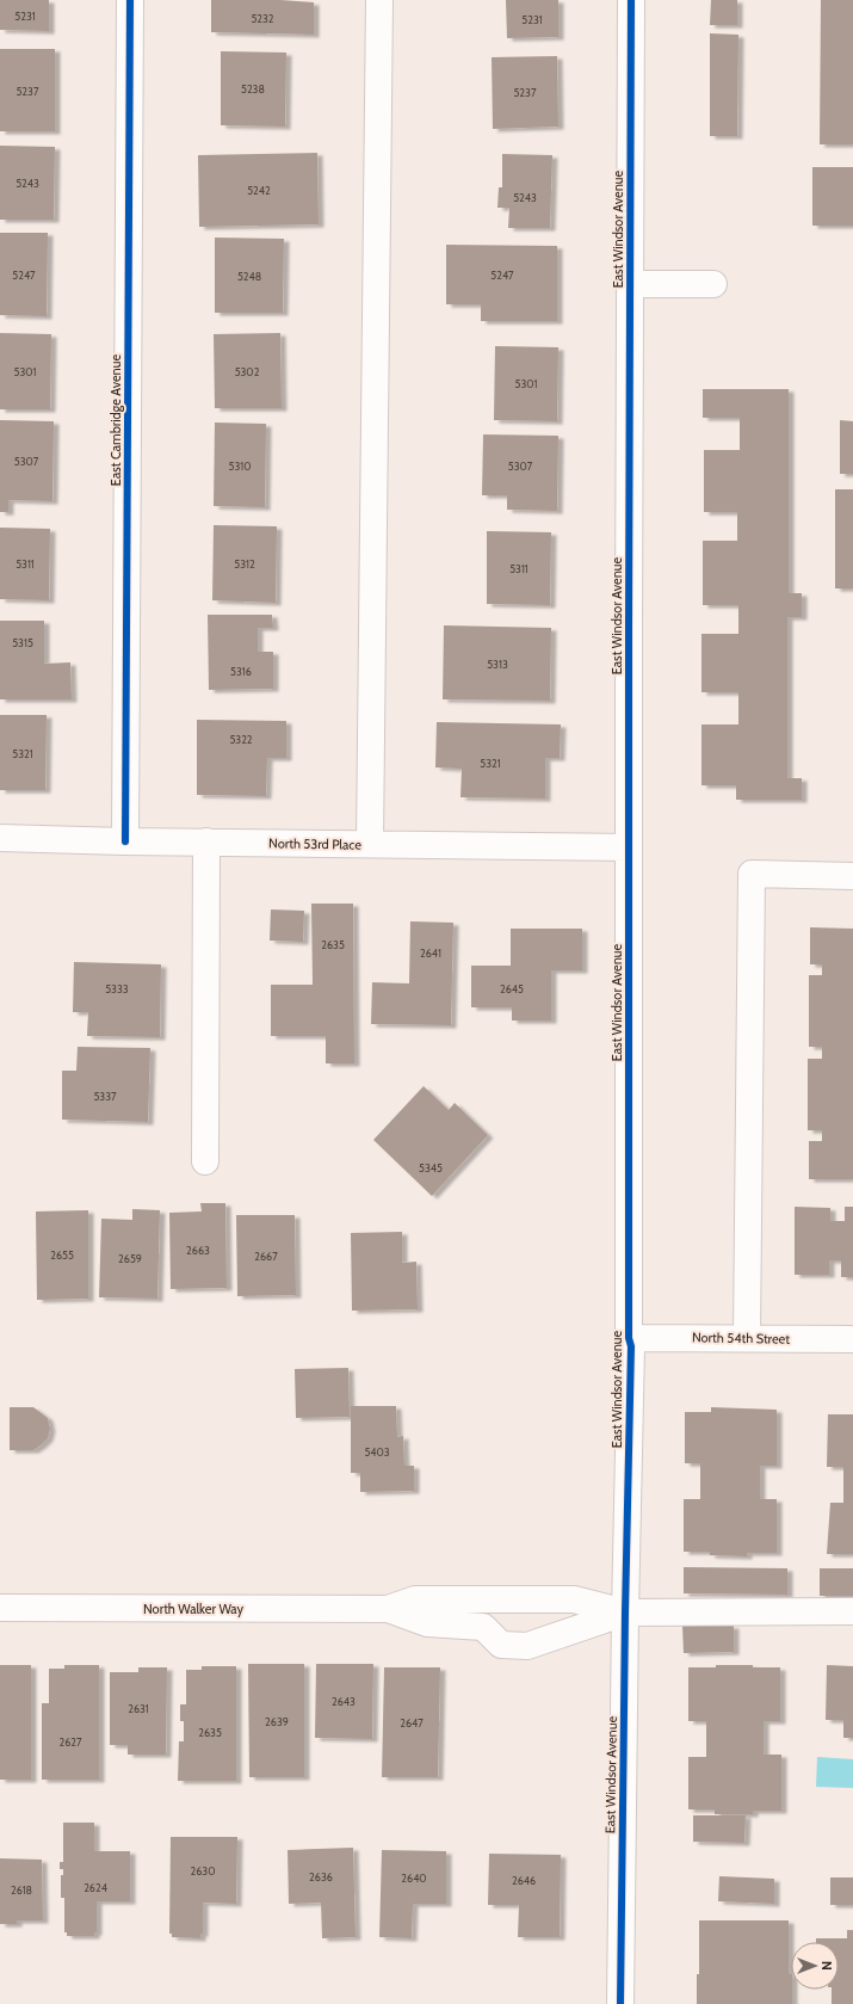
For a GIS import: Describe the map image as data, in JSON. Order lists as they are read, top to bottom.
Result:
{
  "streets": {
    "street": [
      "East Windsor Avenue",
      "East Cambridge Avenue",
      "North 53rd Place",
      "North 54th Street",
      "North Walker Way"
    ]
  },
  "crossings": [
    ["East Windsor Avenue", "North 53rd Place"],
    ["East Windsor Avenue", "North 54th Street"],
    ["East Windsor Avenue", "North Walker Way"],
    ["East Cambridge Avenue", "North 53rd Place"]
  ],
  "house_numbers": [
    "5231",
    "5232",
    "5231",
    "5238",
    "5237",
    "5237",
    "5243",
    "5242",
    "5243",
    "5247",
    "5247",
    "5248",
    "5301",
    "5302",
    "5301",
    "5307",
    "5310",
    "5307",
    "5311",
    "5312",
    "5311",
    "5315",
    "5313",
    "5316",
    "5322",
    "5321",
    "5321",
    "2635",
    "2641",
    "5333",
    "2645",
    "5337",
    "5345",
    "2663",
    "2655",
    "2667",
    "2659",
    "5403",
    "2643",
    "2631",
    "2639",
    "2647",
    "2635",
    "2627",
    "2630",
    "2636",
    "2640",
    "2646",
    "2624",
    "2618"
  ],
  "north": "right"
}
